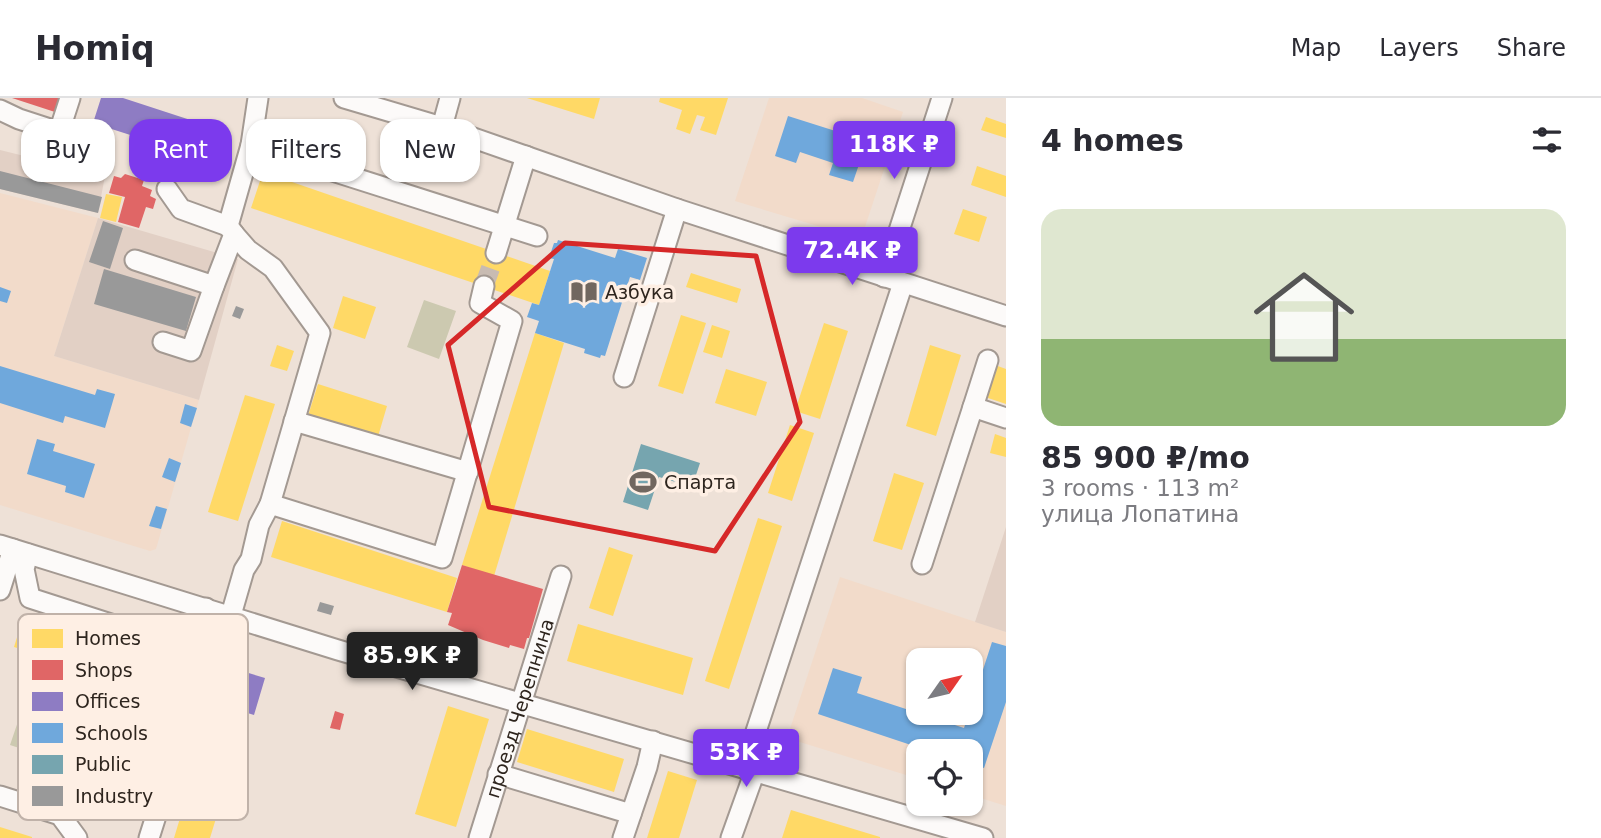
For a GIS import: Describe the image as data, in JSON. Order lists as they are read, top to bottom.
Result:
{
  "streets": {
    "street": ["проезд Черепнина"]
  },
  "places": {
    "library": ["Азбука"],
    "sports": ["Спарта"]
  },
  "legend": [
    "Homes",
    "Shops",
    "Offices",
    "Schools",
    "Public",
    "Industry"
  ],
  "north": "top right",
  "page": {
    "header": "Homiq",
    "nav": ["Map", "Layers", "Share"],
    "heading": "4 homes",
    "chip": [
      "Buy",
      "Rent",
      "Filters",
      "New"
    ],
    "price": [
      "118K ₽",
      "72.4K ₽",
      "85.9K ₽",
      "53K ₽"
    ],
    "list": [
      {
        "name": "85 900 ₽/mo",
        "note": "3 rooms · 113 m² · улица Лопатина"
      }
    ]
  }
}
